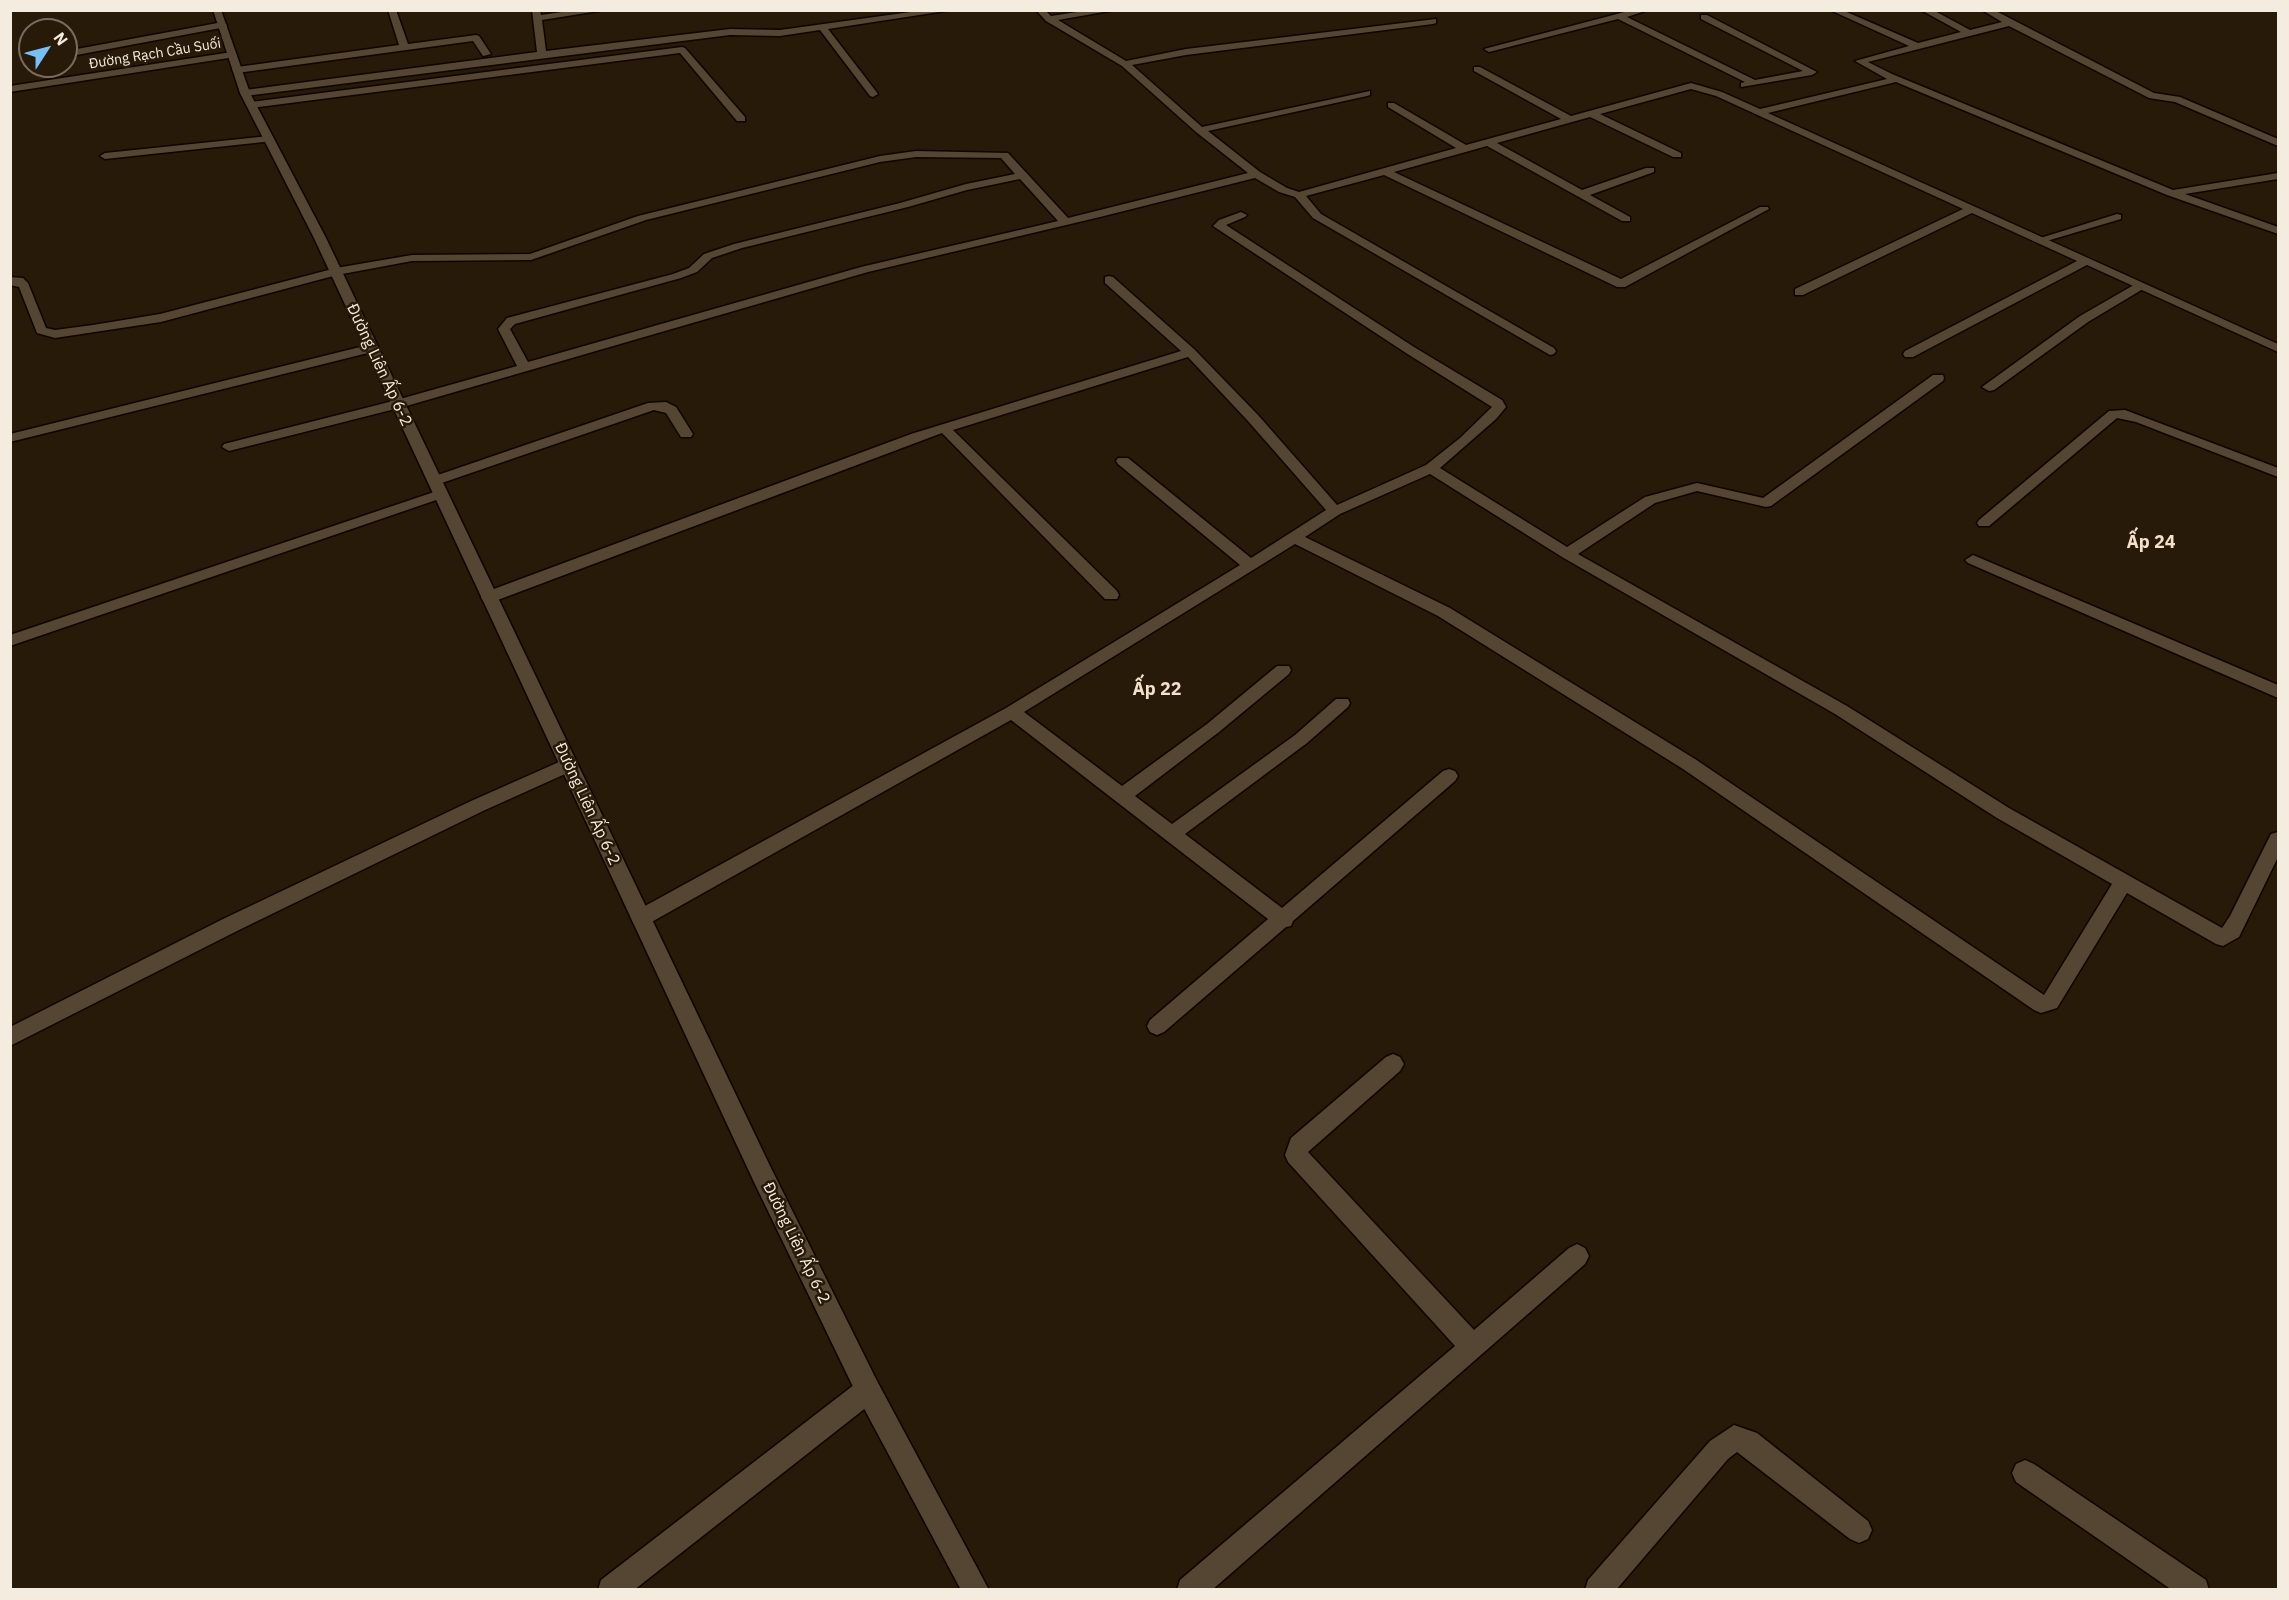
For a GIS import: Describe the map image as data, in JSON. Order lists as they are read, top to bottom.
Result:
{
  "streets": {
    "street": ["Đường Rạch Cầu Suối", "Đường Liên Ấp 6-2"]
  },
  "crossings": [
    ["Đường Rạch Cầu Suối", "Đường Liên Ấp 6-2"]
  ],
  "districts": ["Ấp 24", "Ấp 22"],
  "north": "top right"
}
